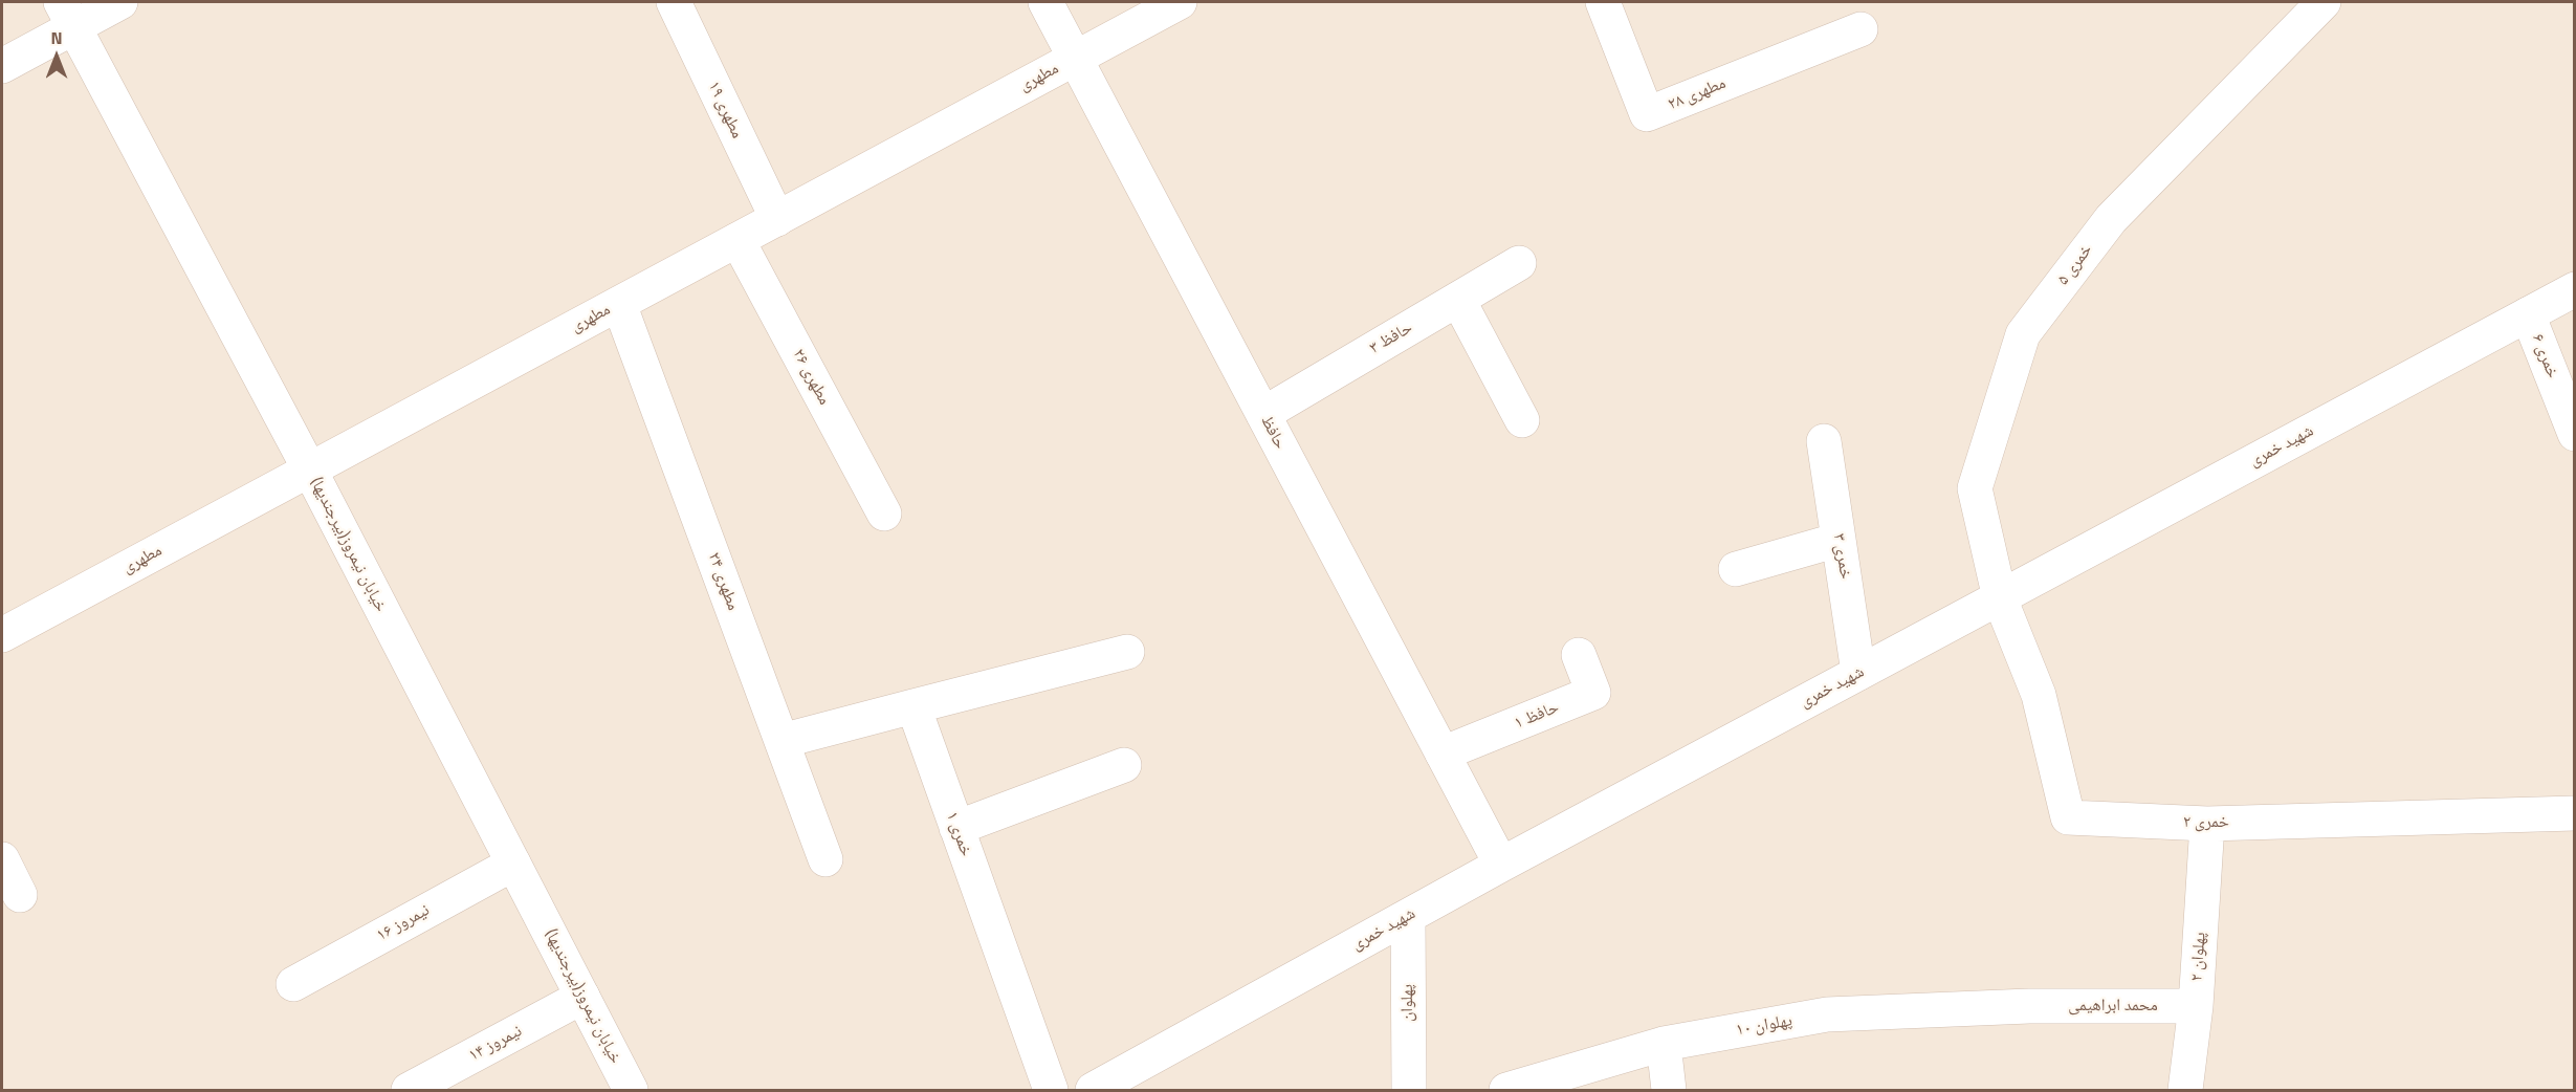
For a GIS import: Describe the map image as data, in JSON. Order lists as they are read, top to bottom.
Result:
{
  "streets": {
    "street": [
      "مطهری",
      "مطهری ۲۸",
      "مطهری ۱۹",
      "خمری ۵",
      "حافظ ۳",
      "خمری ۶",
      "مطهری ۲۶",
      "حافظ",
      "شهید خمری",
      "خیابان نیمروز(بیرجندیها)",
      "خمری ۳",
      "مطهری ۲۴",
      "حافظ ۱",
      "خمری ۲",
      "خمری ۱",
      "نیمروز ۱۶",
      "پهلوان ۲",
      "پهلوان",
      "محمد ابراهیمی",
      "پهلوان ۱۰",
      "نیمروز ۱۴"
    ]
  },
  "crossings": [
    ["مطهری", "مطهری ۱۹"],
    ["مطهری", "مطهری ۲۶"],
    ["مطهری", "حافظ"],
    ["مطهری", "خیابان نیمروز(بیرجندیها)"],
    ["مطهری", "مطهری ۲۴"],
    ["خمری ۵", "شهید خمری"],
    ["خمری ۵", "خمری ۲"],
    ["حافظ ۳", "حافظ"],
    ["خمری ۶", "شهید خمری"],
    ["حافظ", "شهید خمری"],
    ["حافظ", "حافظ ۱"],
    ["شهید خمری", "خمری ۳"],
    ["شهید خمری", "خمری ۲"],
    ["شهید خمری", "پهلوان"],
    ["خیابان نیمروز(بیرجندیها)", "نیمروز ۱۶"],
    ["خیابان نیمروز(بیرجندیها)", "نیمروز ۱۴"],
    ["خمری ۲", "پهلوان ۲"],
    ["پهلوان ۲", "محمد ابراهیمی"],
    ["محمد ابراهیمی", "پهلوان ۱۰"]
  ],
  "north": "top"
}
